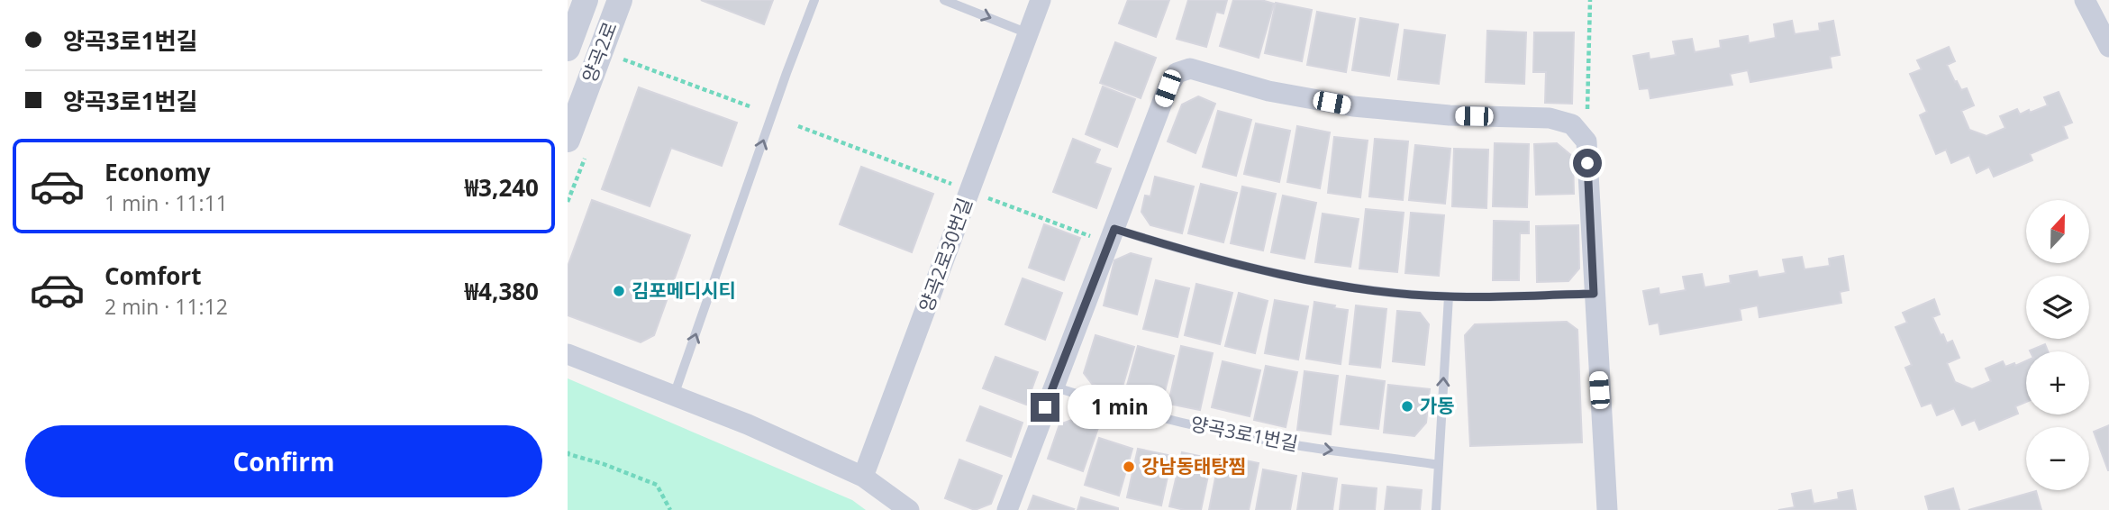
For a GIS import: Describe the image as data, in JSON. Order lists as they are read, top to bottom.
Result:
{
  "streets": {
    "street": ["양곡2로", "양곡2로30번길"],
    "lane": ["양곡3로1번길"]
  },
  "one_way": ["양곡3로1번길"],
  "places": ["김포메디시티", "가동", "강남동태탕찜"],
  "north": "top",
  "page": {
    "banner": ["양곡3로1번길", "양곡3로1번길"],
    "list": [
      {
        "name": "Economy",
        "note": "1 min · 11:11",
        "value": "₩3,240"
      },
      {
        "name": "Comfort",
        "note": "2 min · 11:12",
        "value": "₩4,380"
      }
    ],
    "map_buttons": ["+", "−"],
    "bubble": "1 min",
    "buttons": "Confirm"
  }
}
